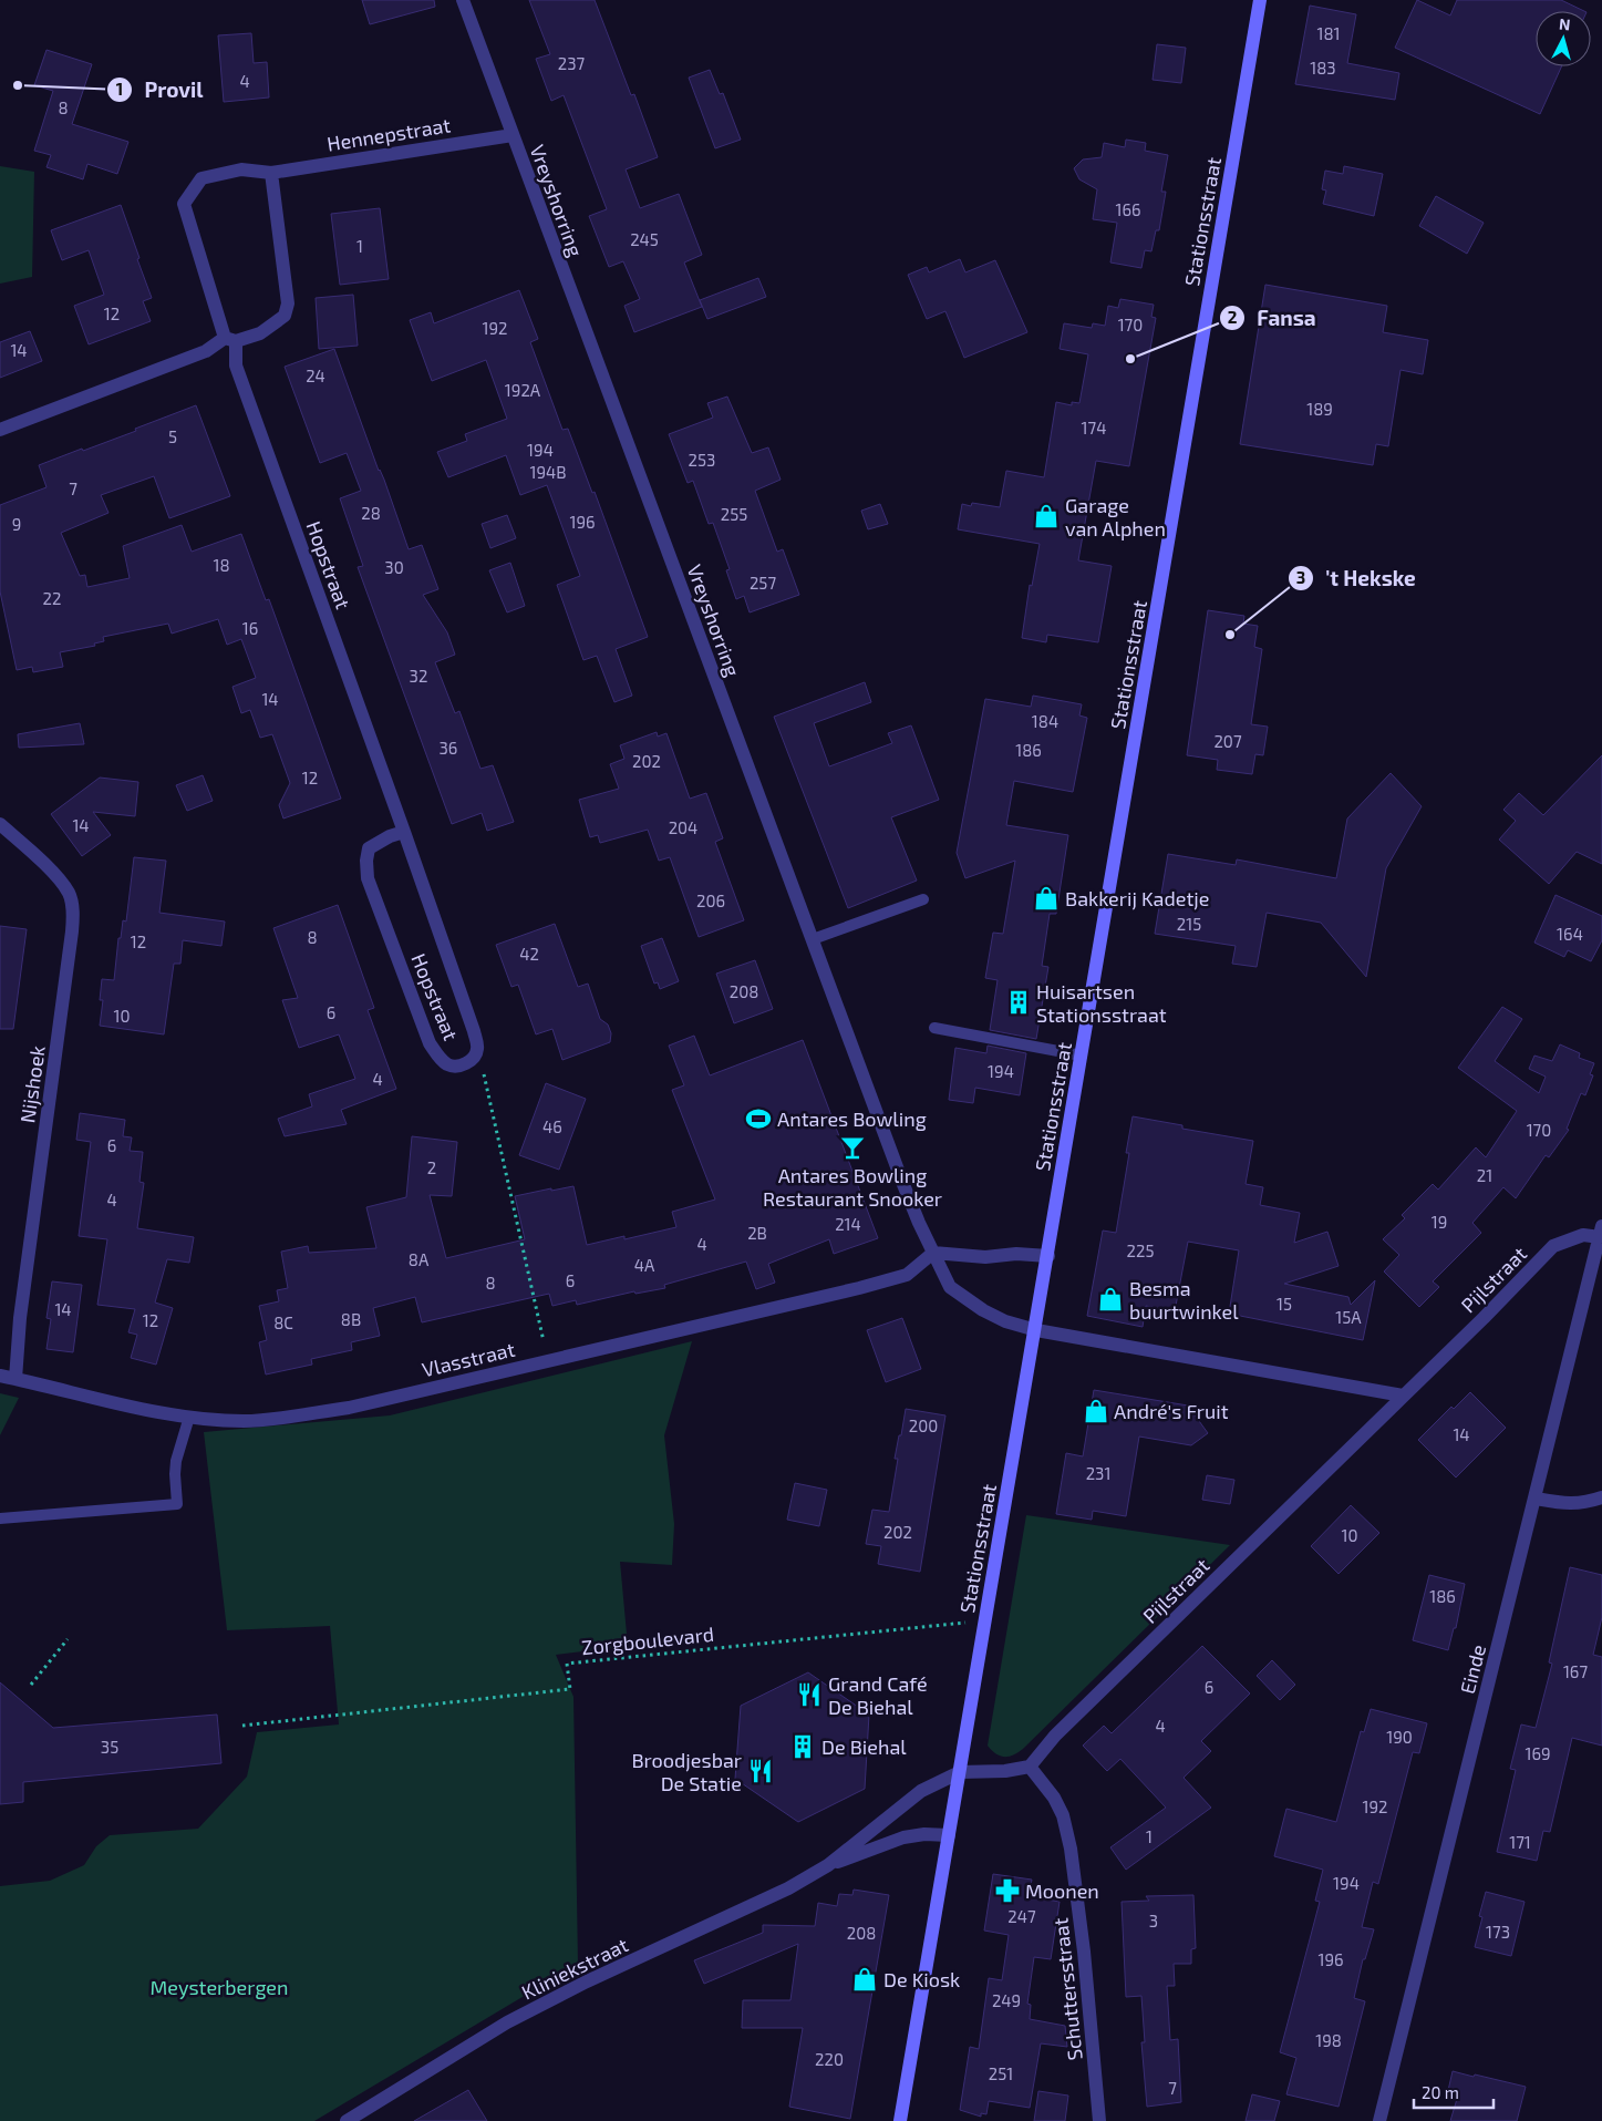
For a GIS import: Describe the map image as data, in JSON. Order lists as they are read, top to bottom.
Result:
{
  "streets": {
    "main road": ["Stationsstraat"],
    "street": [
      "Hennepstraat",
      "Vreyshorring",
      "Hopstraat",
      "Nijshoek",
      "Pijlstraat",
      "Vlasstraat",
      "Einde",
      "Kliniekstraat",
      "Schuttersstraat"
    ],
    "path": ["Zorgboulevard"]
  },
  "crossings": [
    ["Hennepstraat", "Vreyshorring"],
    ["Hennepstraat", "Hopstraat"],
    ["Vreyshorring", "Stationsstraat"],
    ["Vreyshorring", "Vlasstraat"],
    ["Stationsstraat", "Zorgboulevard"],
    ["Stationsstraat", "Kliniekstraat"],
    ["Nijshoek", "Vlasstraat"],
    ["Pijlstraat", "Einde"],
    ["Pijlstraat", "Schuttersstraat"]
  ],
  "parks": ["Meysterbergen"],
  "places": {
    "other": ["Provil", "Fansa", "'t Hekske"],
    "shop": [
      "Garage van Alphen",
      "Bakkerij Kadetje",
      "Besma buurtwinkel",
      "André's Fruit",
      "De Kiosk"
    ],
    "building": ["Huisartsen Stationsstraat", "De Biehal"],
    "sports": ["Antares Bowling"],
    "bar": ["Antares Bowling Restaurant Snooker"],
    "restaurant": ["Grand Café De Biehal", "Broodjesbar De Statie"],
    "pharmacy": ["Moonen"]
  },
  "house_numbers": [
    "181",
    "237",
    "183",
    "4",
    "8",
    "166",
    "245",
    "1",
    "12",
    "170",
    "192",
    "14",
    "24",
    "192A",
    "189",
    "174",
    "5",
    "194",
    "253",
    "194B",
    "7",
    "28",
    "255",
    "196",
    "9",
    "18",
    "30",
    "257",
    "22",
    "16",
    "32",
    "14",
    "184",
    "207",
    "36",
    "186",
    "202",
    "12",
    "14",
    "204",
    "206",
    "215",
    "164",
    "8",
    "12",
    "42",
    "208",
    "6",
    "10",
    "194",
    "4",
    "46",
    "170",
    "6",
    "2",
    "21",
    "4",
    "19",
    "214",
    "2B",
    "4",
    "225",
    "8A",
    "4A",
    "6",
    "8",
    "15",
    "14",
    "15A",
    "8B",
    "12",
    "8C",
    "200",
    "14",
    "231",
    "202",
    "10",
    "186",
    "167",
    "6",
    "4",
    "190",
    "35",
    "169",
    "192",
    "1",
    "171",
    "194",
    "247",
    "3",
    "173",
    "208",
    "196",
    "249",
    "198",
    "220",
    "251",
    "7"
  ],
  "scale_bar": "20 m",
  "north": "top"
}
